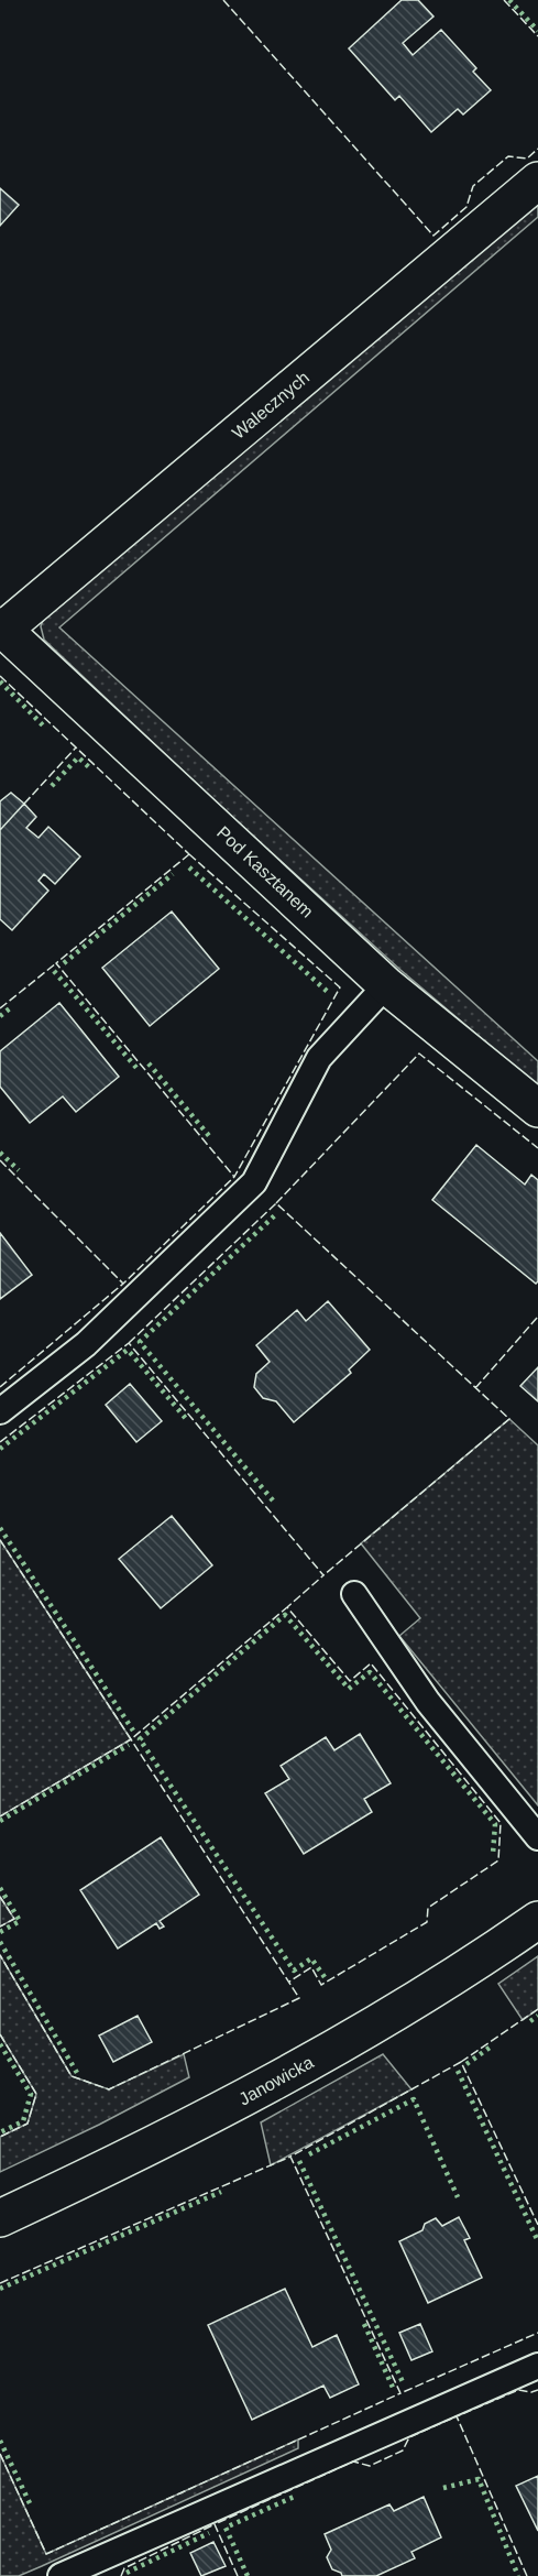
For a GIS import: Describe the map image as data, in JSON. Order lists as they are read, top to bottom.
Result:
{
  "streets": {
    "street": ["Walecznych", "Pod Kasztanem", "Janowicka"]
  },
  "crossings": [
    ["Walecznych", "Pod Kasztanem"]
  ]
}
